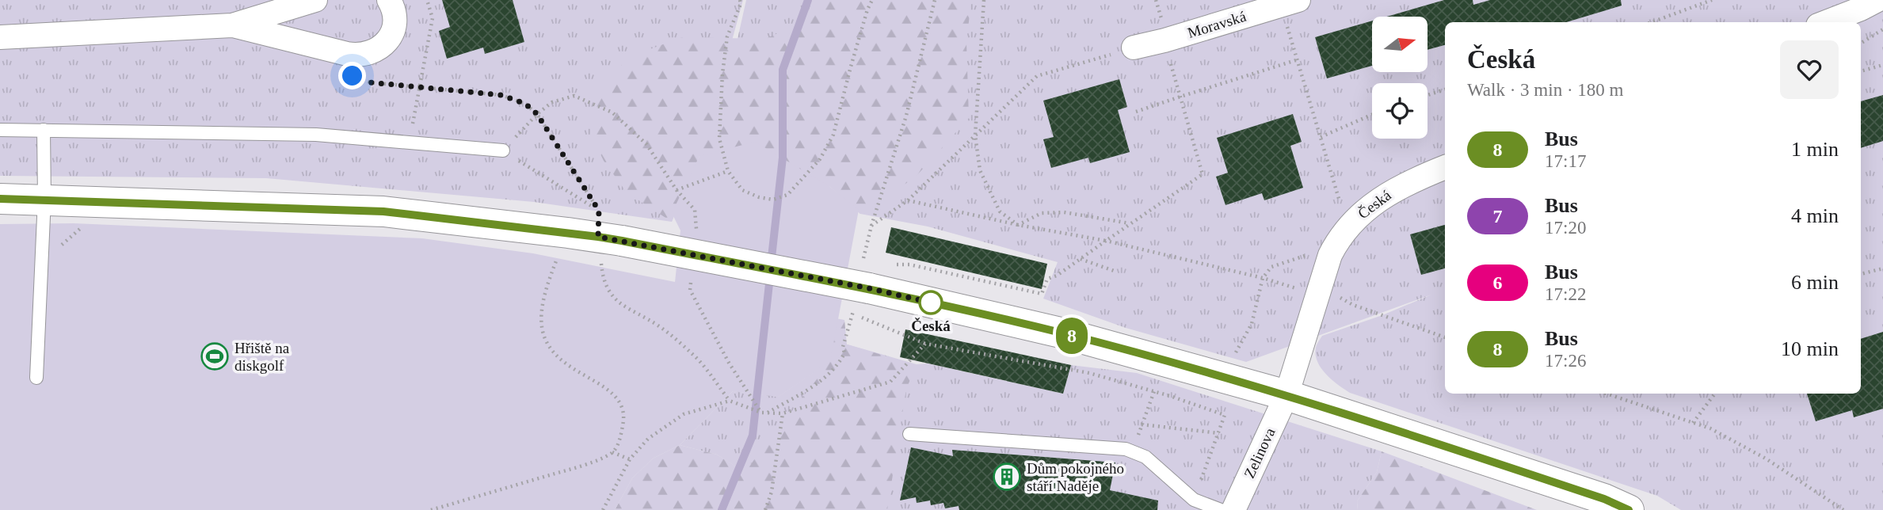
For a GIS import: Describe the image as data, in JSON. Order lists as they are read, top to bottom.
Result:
{
  "streets": {
    "street": ["Moravská", "Česká", "Zelinova"]
  },
  "crossings": [
    ["Česká", "Zelinova"]
  ],
  "places": {
    "other": ["Česká"],
    "sports": ["Hřiště na diskgolf"],
    "building": ["Dům pokojného stáří Naděje"]
  },
  "lines": ["bus line 8"],
  "north": "right",
  "page": {
    "on_map": "8",
    "heading": ["Česká", "Walk · 3 min · 180 m"],
    "list": [
      {
        "mark": "8",
        "name": "Bus",
        "note": "17:17",
        "value": "1 min"
      },
      {
        "mark": "7",
        "name": "Bus",
        "note": "17:20",
        "value": "4 min"
      },
      {
        "mark": "6",
        "name": "Bus",
        "note": "17:22",
        "value": "6 min"
      },
      {
        "mark": "8",
        "name": "Bus",
        "note": "17:26",
        "value": "10 min"
      }
    ]
  }
}
